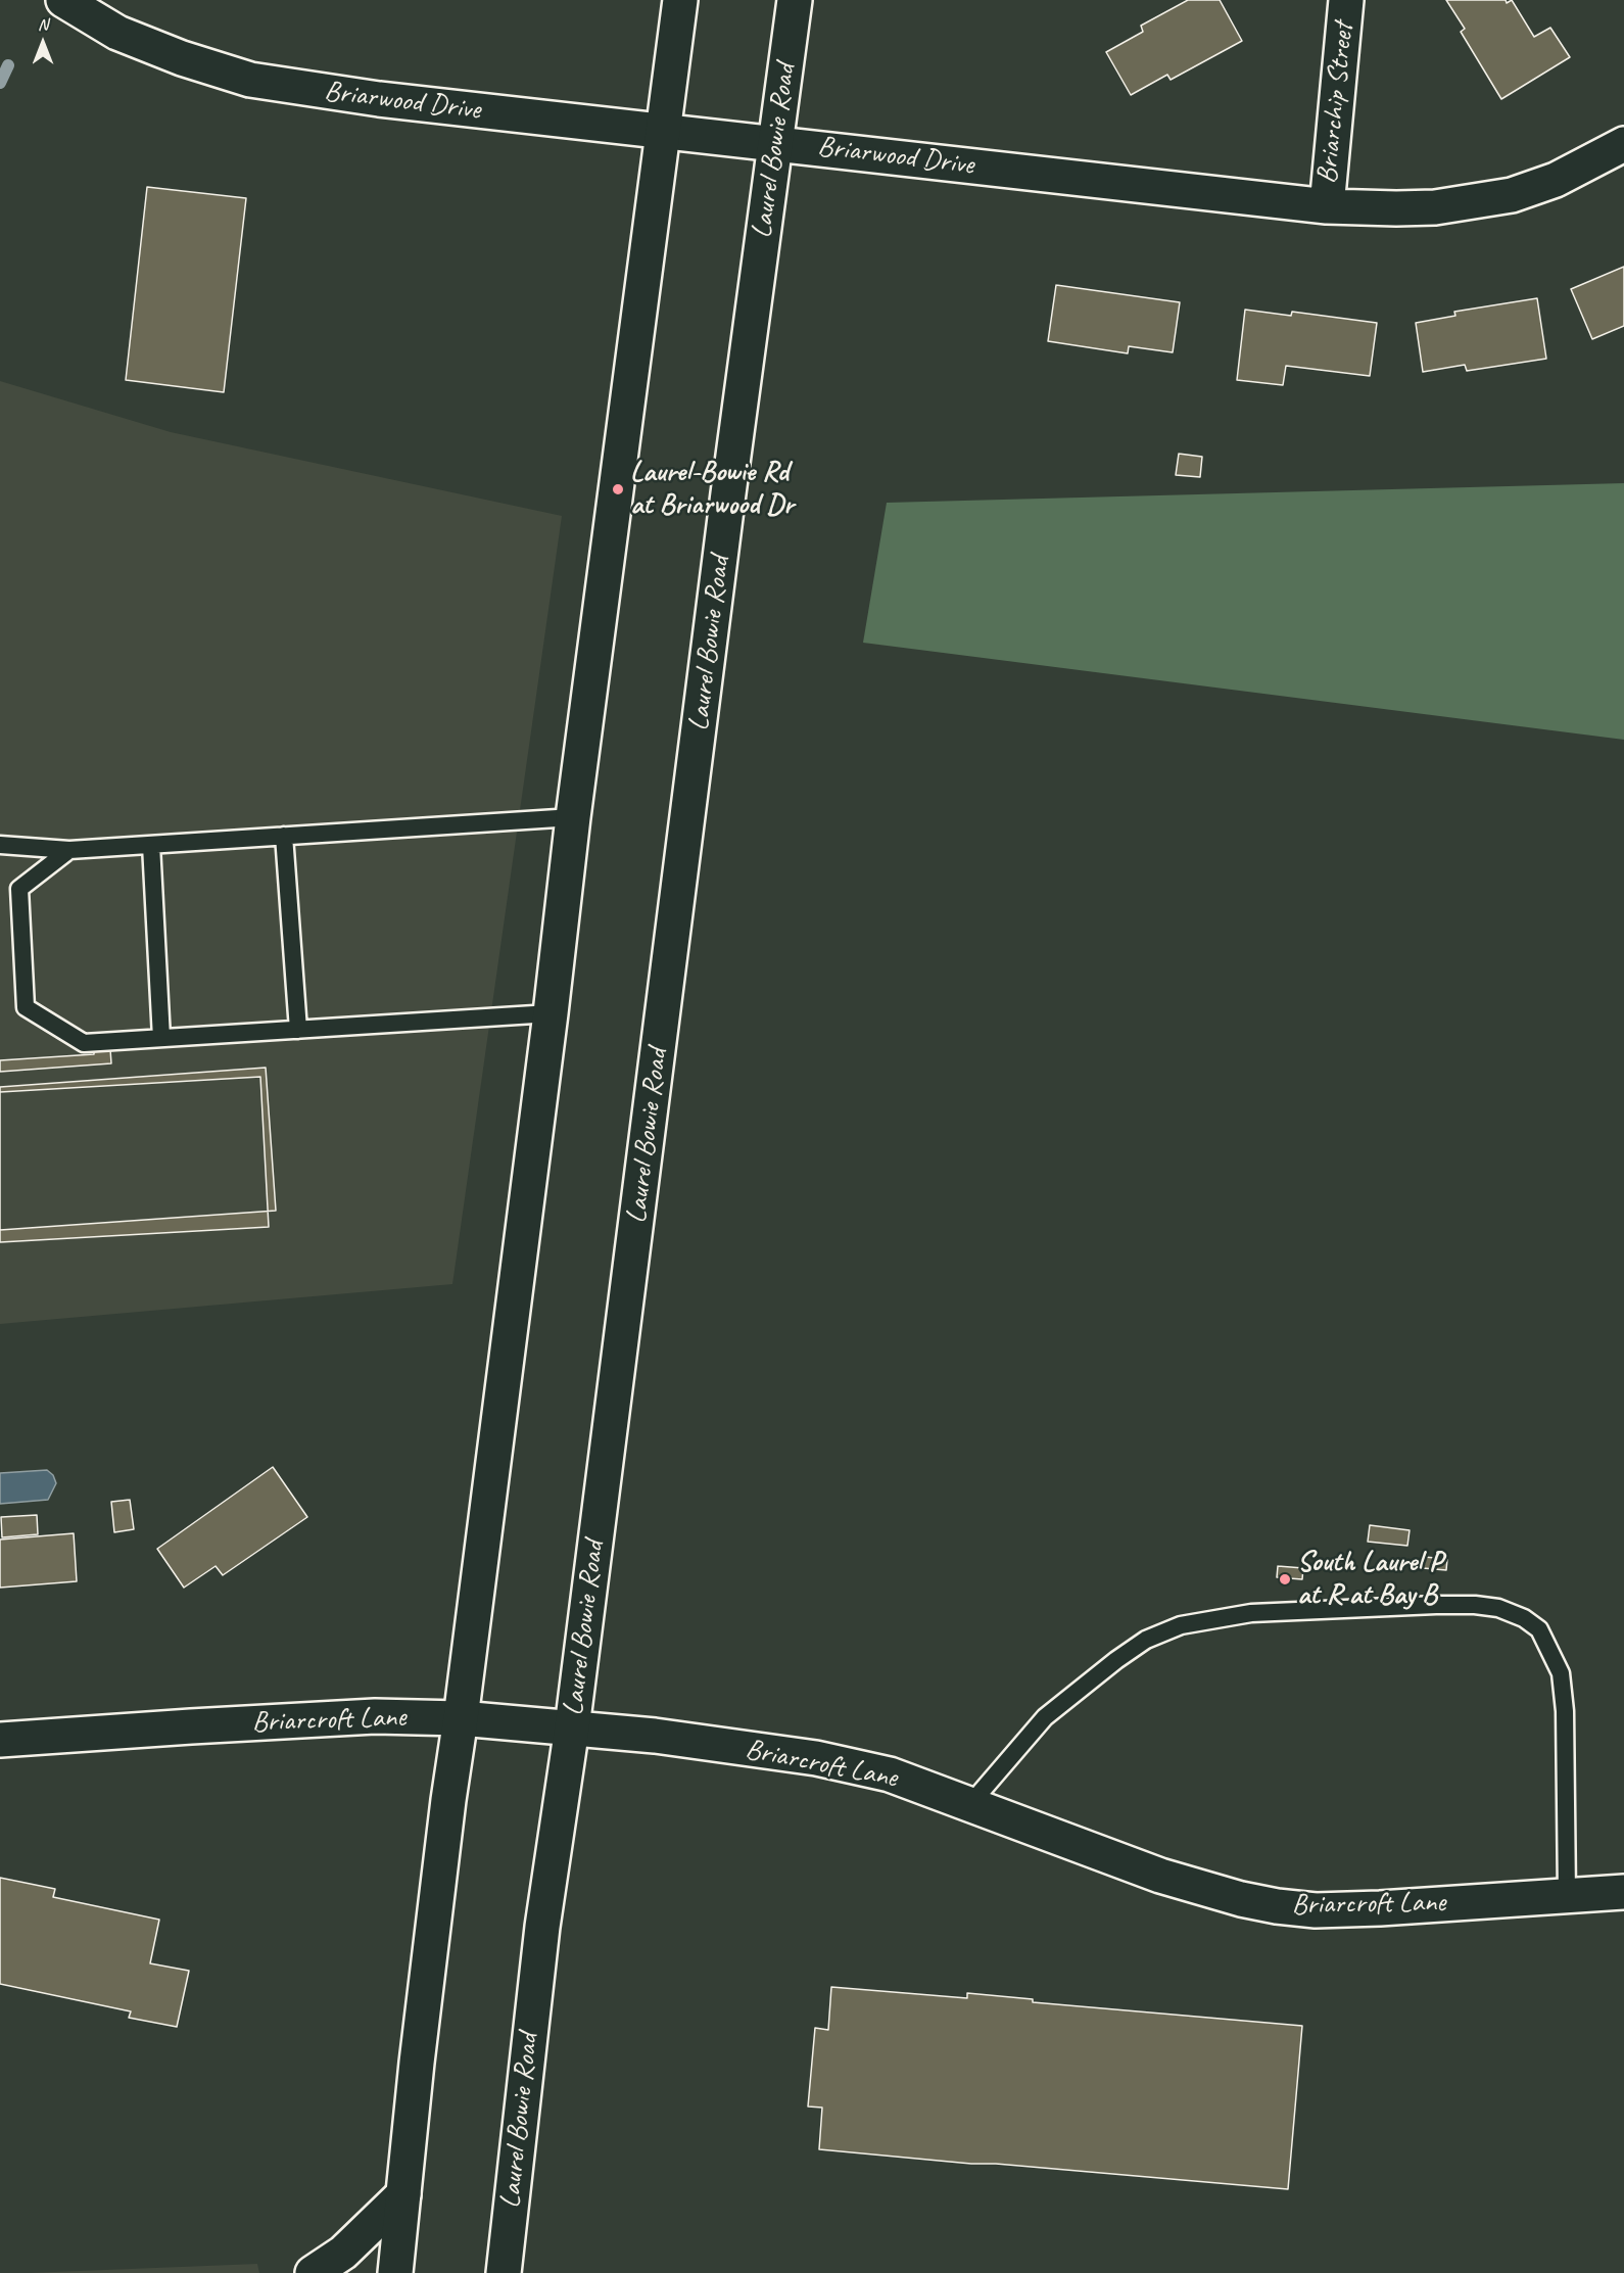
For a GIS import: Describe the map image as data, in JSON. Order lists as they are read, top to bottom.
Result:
{
  "streets": {
    "main road": [
      "Briarwood Drive",
      "Briarchip Street",
      "Laurel Bowie Road",
      "Briarcroft Lane"
    ]
  },
  "crossings": [
    ["Briarwood Drive", "Briarchip Street"],
    ["Briarwood Drive", "Laurel Bowie Road"],
    ["Laurel Bowie Road", "Briarcroft Lane"]
  ],
  "places": ["Laurel-Bowie Rd at Briarwood Dr", "South Laurel P at R at Bay B"],
  "north": "top"
}
